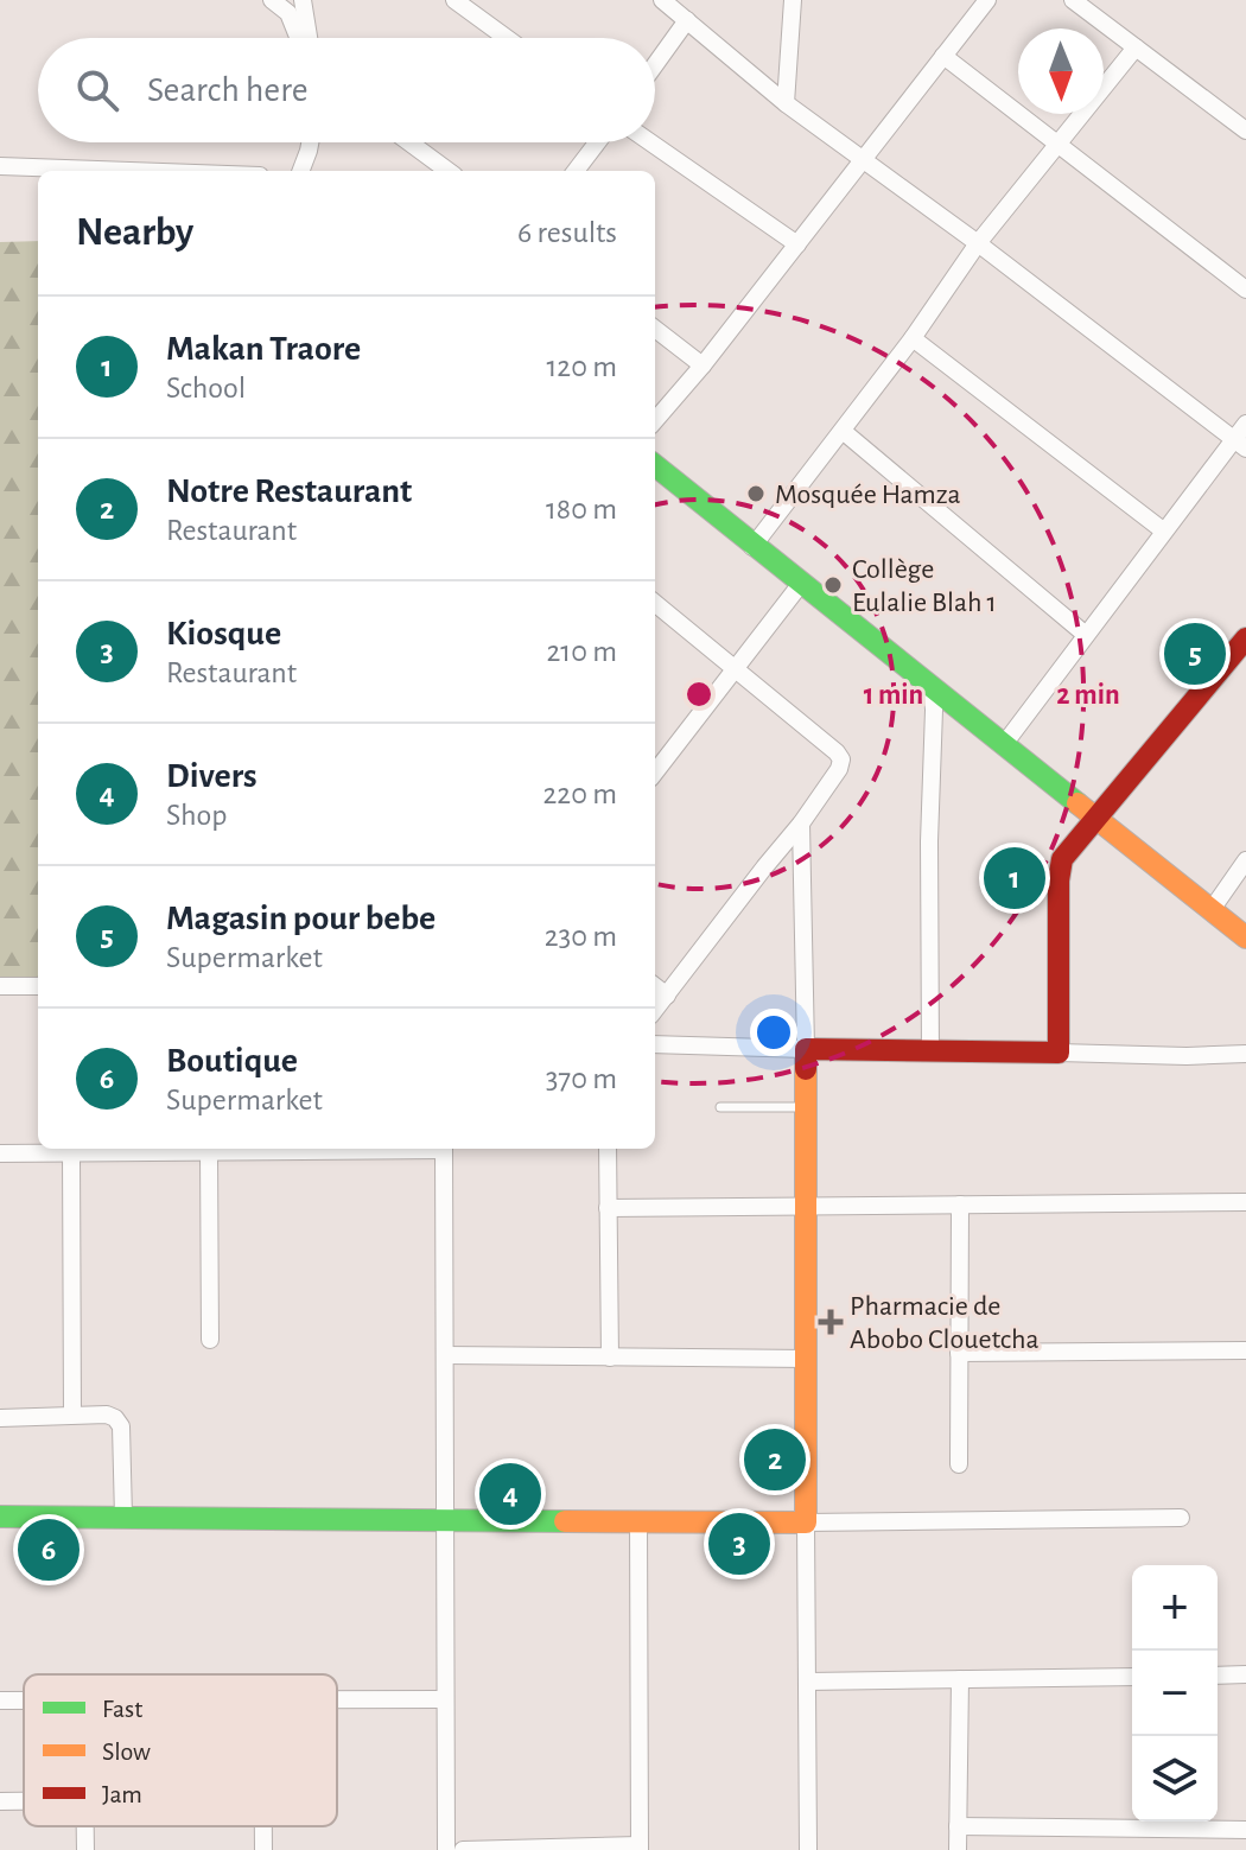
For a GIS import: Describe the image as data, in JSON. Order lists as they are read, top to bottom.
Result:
{
  "places": {
    "other": ["Mosquée Hamza", "Collège Eulalie Blah 1"],
    "health": ["Pharmacie de Abobo Clouetcha"]
  },
  "legend": ["Fast", "Slow", "Jam"],
  "north": "bottom",
  "page": {
    "search": "Search here",
    "heading": ["Nearby", "6 results"],
    "list": [
      {
        "mark": "1",
        "name": "Makan Traore",
        "note": "School",
        "value": "120 m"
      },
      {
        "mark": "2",
        "name": "Notre Restaurant",
        "note": "Restaurant",
        "value": "180 m"
      },
      {
        "mark": "3",
        "name": "Kiosque",
        "note": "Restaurant",
        "value": "210 m"
      },
      {
        "mark": "4",
        "name": "Divers",
        "note": "Shop",
        "value": "220 m"
      },
      {
        "mark": "5",
        "name": "Magasin pour bebe",
        "note": "Supermarket",
        "value": "230 m"
      },
      {
        "mark": "6",
        "name": "Boutique",
        "note": "Supermarket",
        "value": "370 m"
      }
    ],
    "pins": [
      "5",
      "1",
      "2",
      "4",
      "3",
      "6"
    ],
    "map_buttons": ["+", "−"]
  },
  "rings": ["1 min", "2 min"]
}
